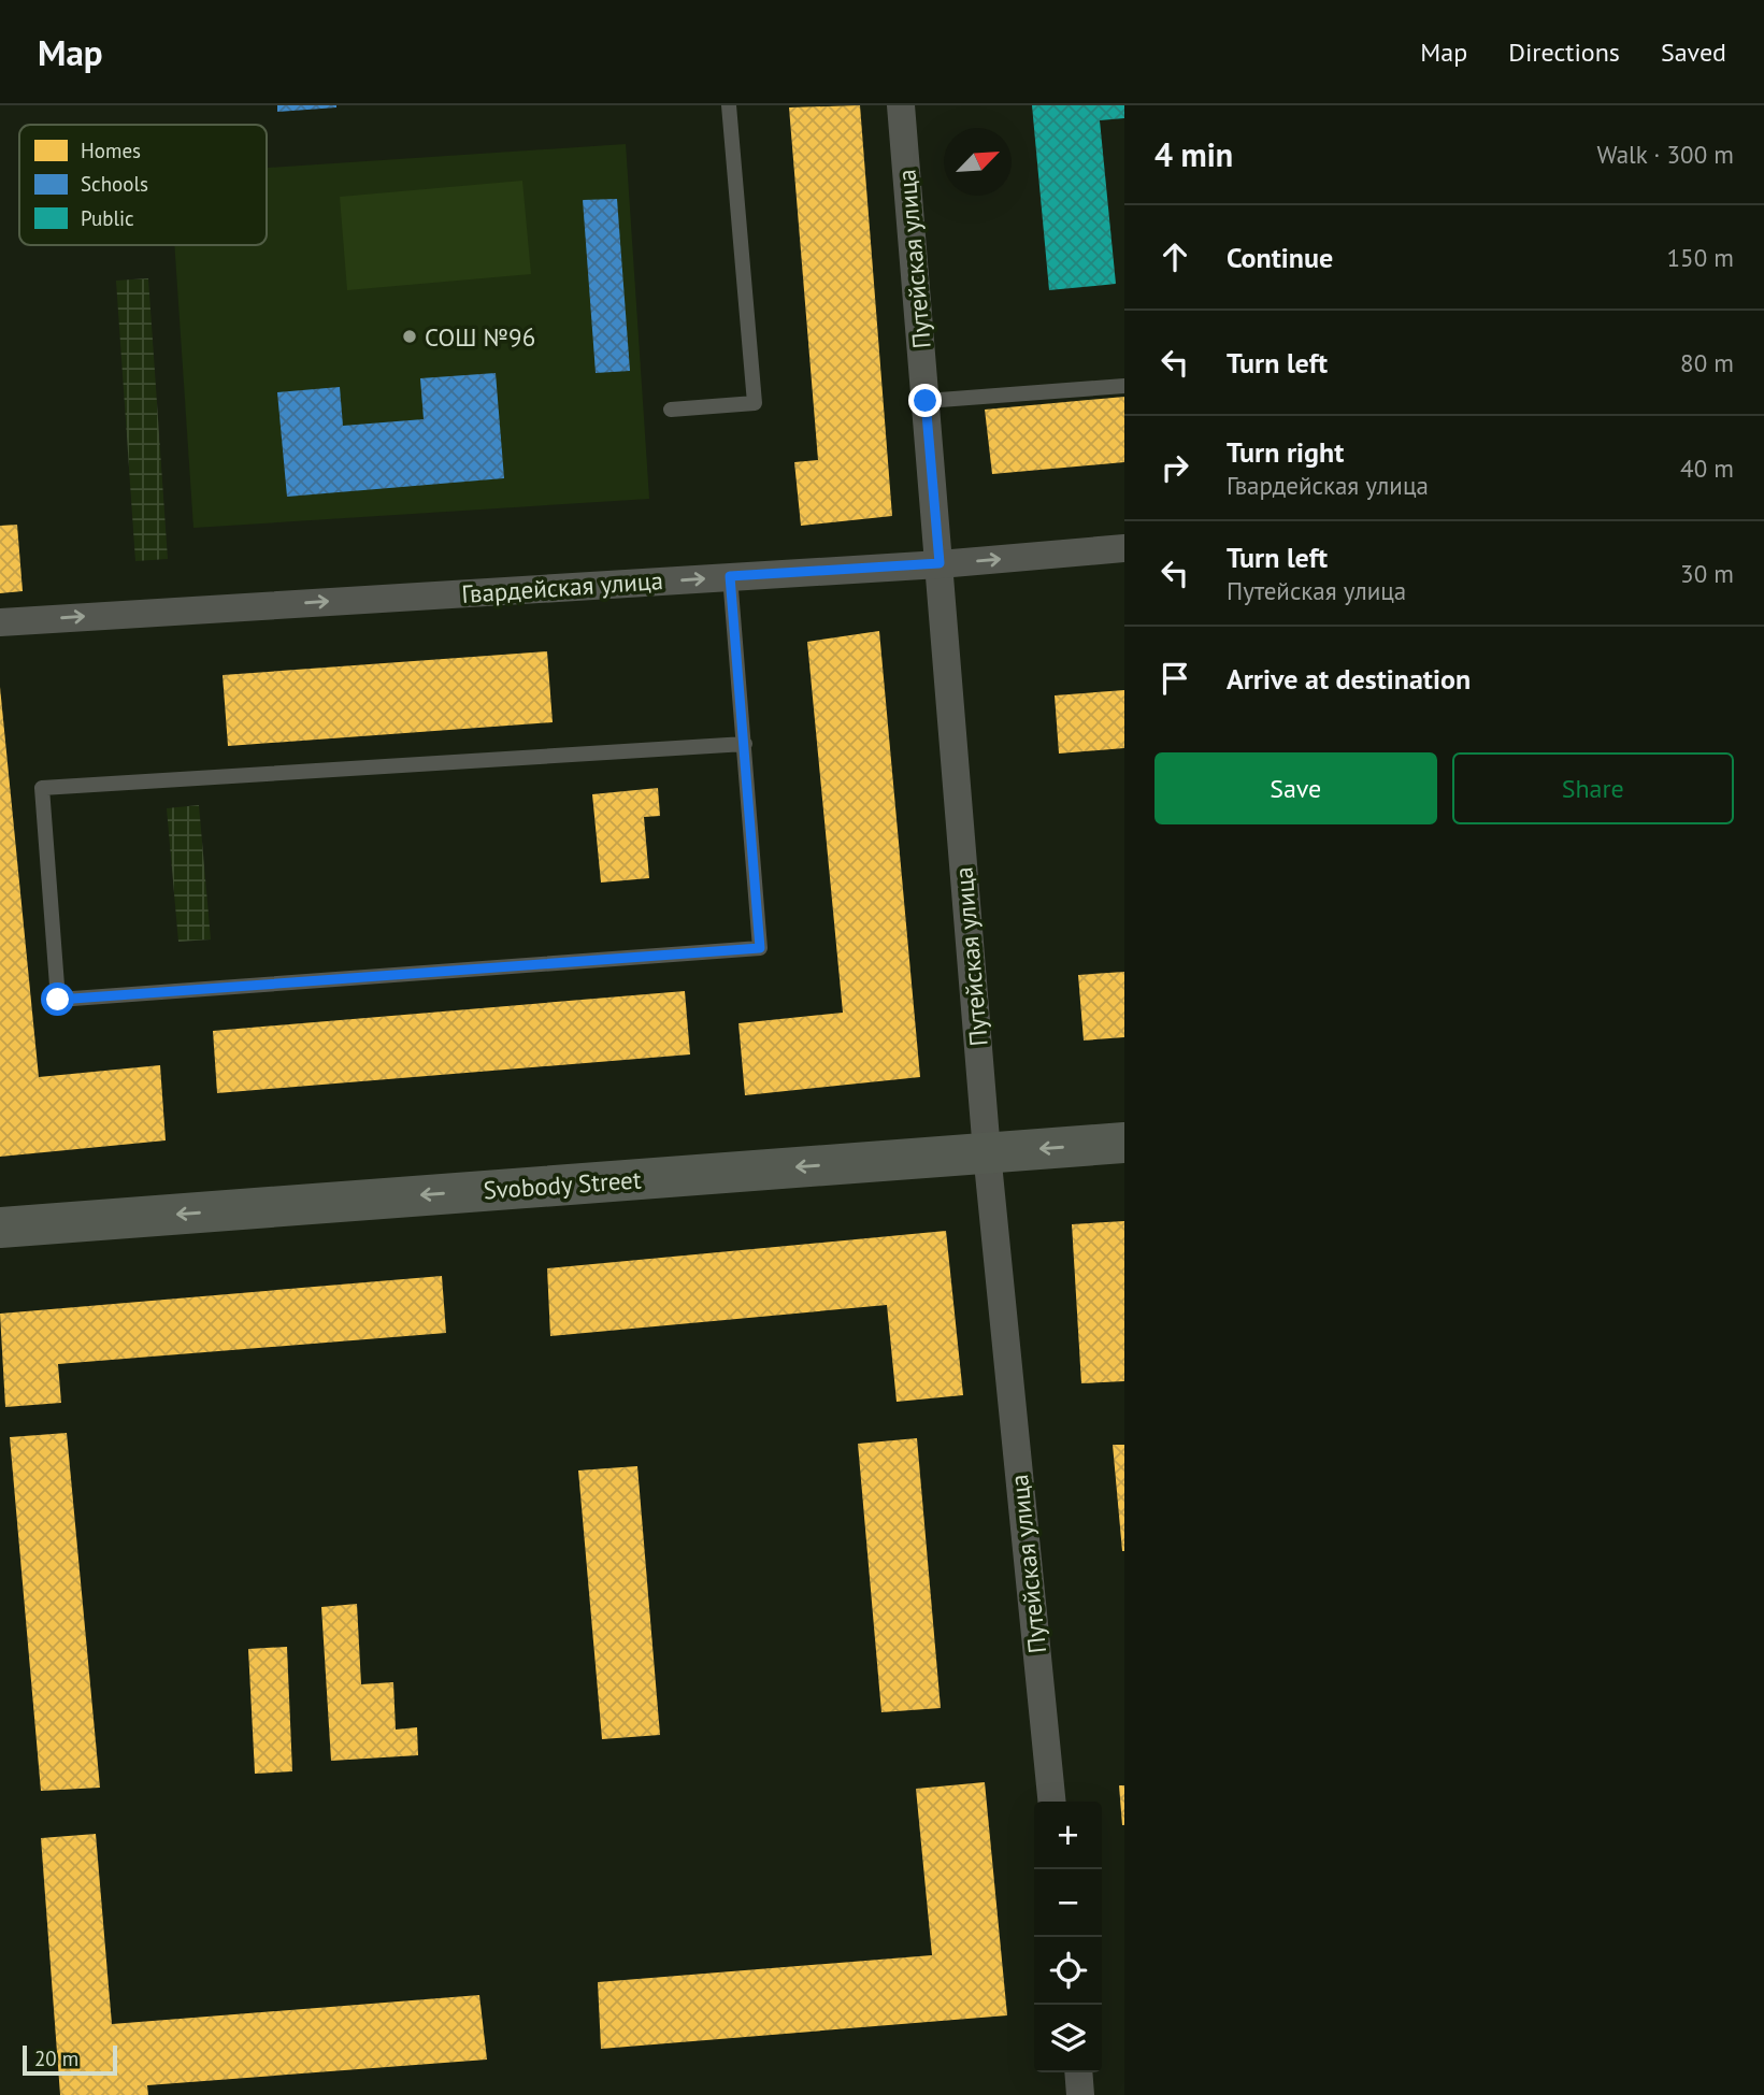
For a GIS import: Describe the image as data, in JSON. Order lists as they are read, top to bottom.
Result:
{
  "streets": {
    "street": ["Путейская улица", "Гвардейская улица", "Svobody Street"]
  },
  "crossings": [
    ["Путейская улица", "Гвардейская улица"],
    ["Путейская улица", "Svobody Street"]
  ],
  "one_way": ["Гвардейская улица", "Svobody Street"],
  "places": ["СОШ №96"],
  "legend": ["Homes", "Schools", "Public"],
  "scale_bar": "20 m",
  "north": "top right",
  "page": {
    "header": "Map",
    "nav": ["Map", "Directions", "Saved"],
    "heading": ["4 min", "Walk · 300 m"],
    "list": [
      ["Continue", "150 m"],
      ["Turn left", "80 m"],
      ["Turn right", "Гвардейская улица", "40 m"],
      ["Turn left", "Путейская улица", "30 m"],
      "Arrive at destination"
    ],
    "buttons": ["Save", "Share"],
    "map_buttons": ["+", "−"],
    "scale": "20 m"
  }
}
